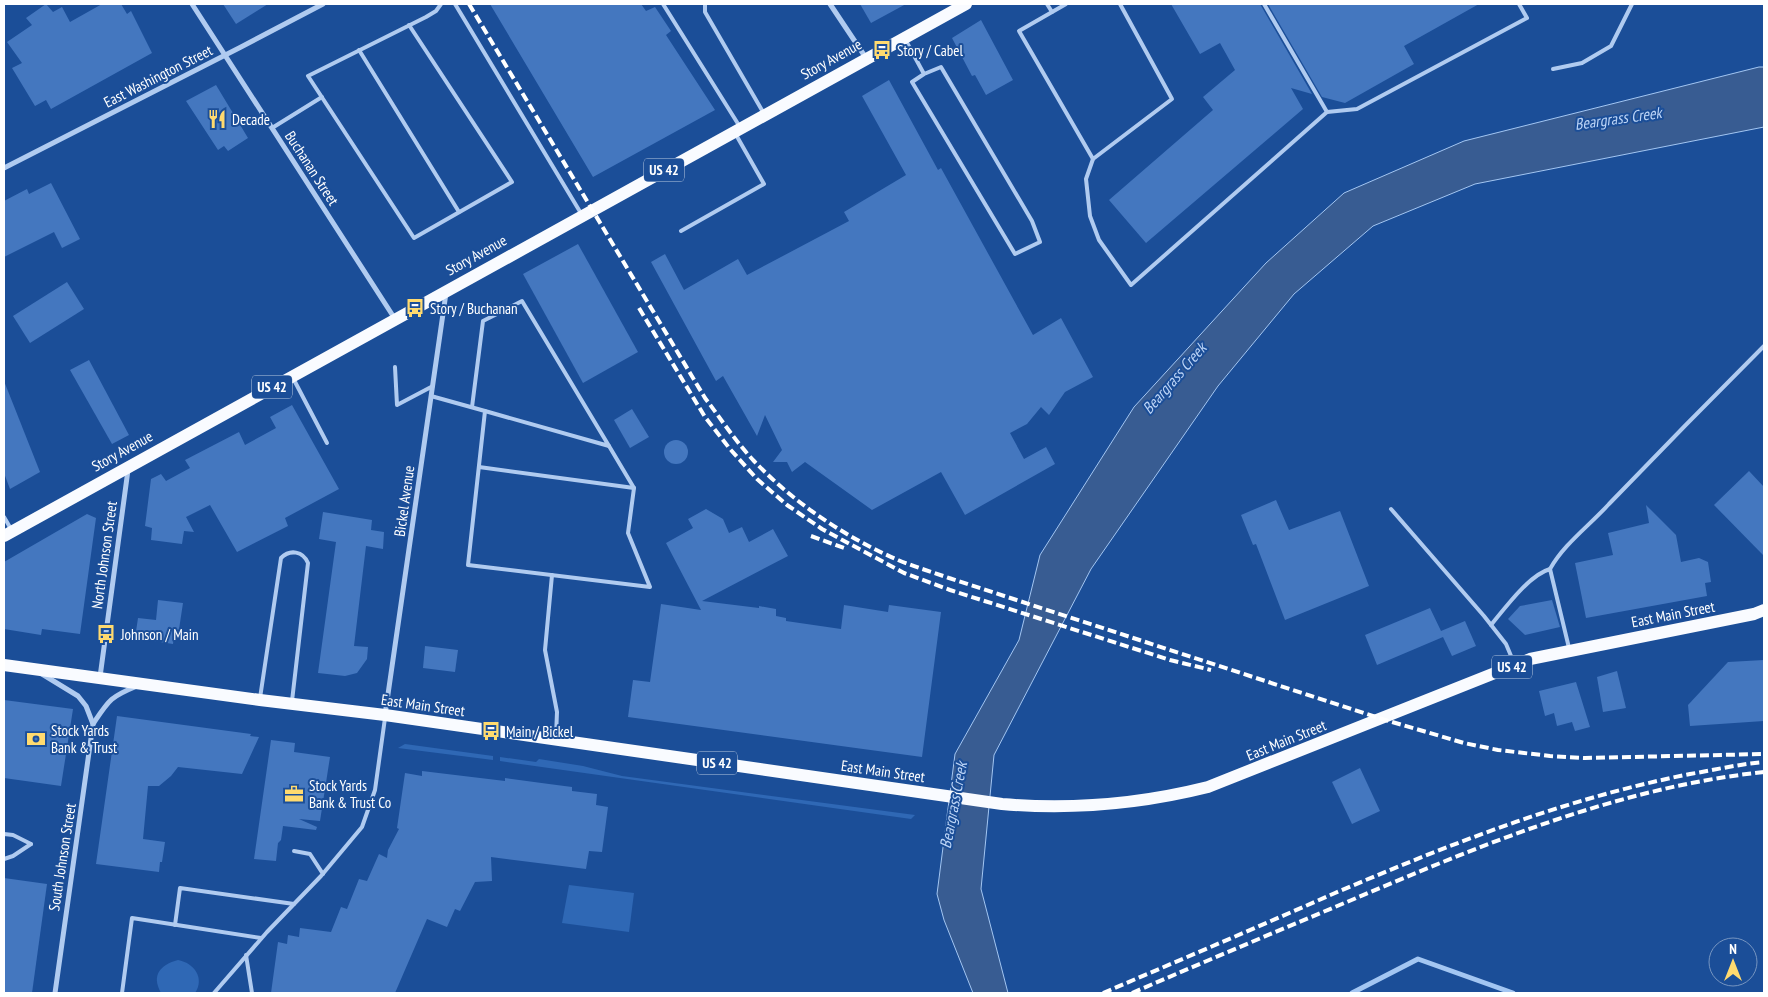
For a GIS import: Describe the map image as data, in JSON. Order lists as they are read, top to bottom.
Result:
{
  "streets": {
    "main road": ["Story Avenue", "US 42", "East Main Street"],
    "street": [
      "East Washington Street",
      "Buchanan Street",
      "Bickel Avenue",
      "North Johnson Street",
      "South Johnson Street"
    ]
  },
  "crossings": [
    ["Story Avenue", "Buchanan Street"],
    ["Story Avenue", "Bickel Avenue"],
    ["Story Avenue", "North Johnson Street"],
    ["East Washington Street", "Buchanan Street"],
    ["Bickel Avenue", "East Main Street"],
    ["North Johnson Street", "East Main Street"],
    ["East Main Street", "South Johnson Street"]
  ],
  "water": ["Beargrass Creek"],
  "places": {
    "bus stop": [
      "Story / Cabel",
      "Story / Buchanan",
      "Johnson / Main",
      "Main / Bickel"
    ],
    "restaurant": ["Decade"],
    "bank": ["Stock Yards Bank & Trust"],
    "office": ["Stock Yards Bank & Trust Co"]
  },
  "north": "top"
}
